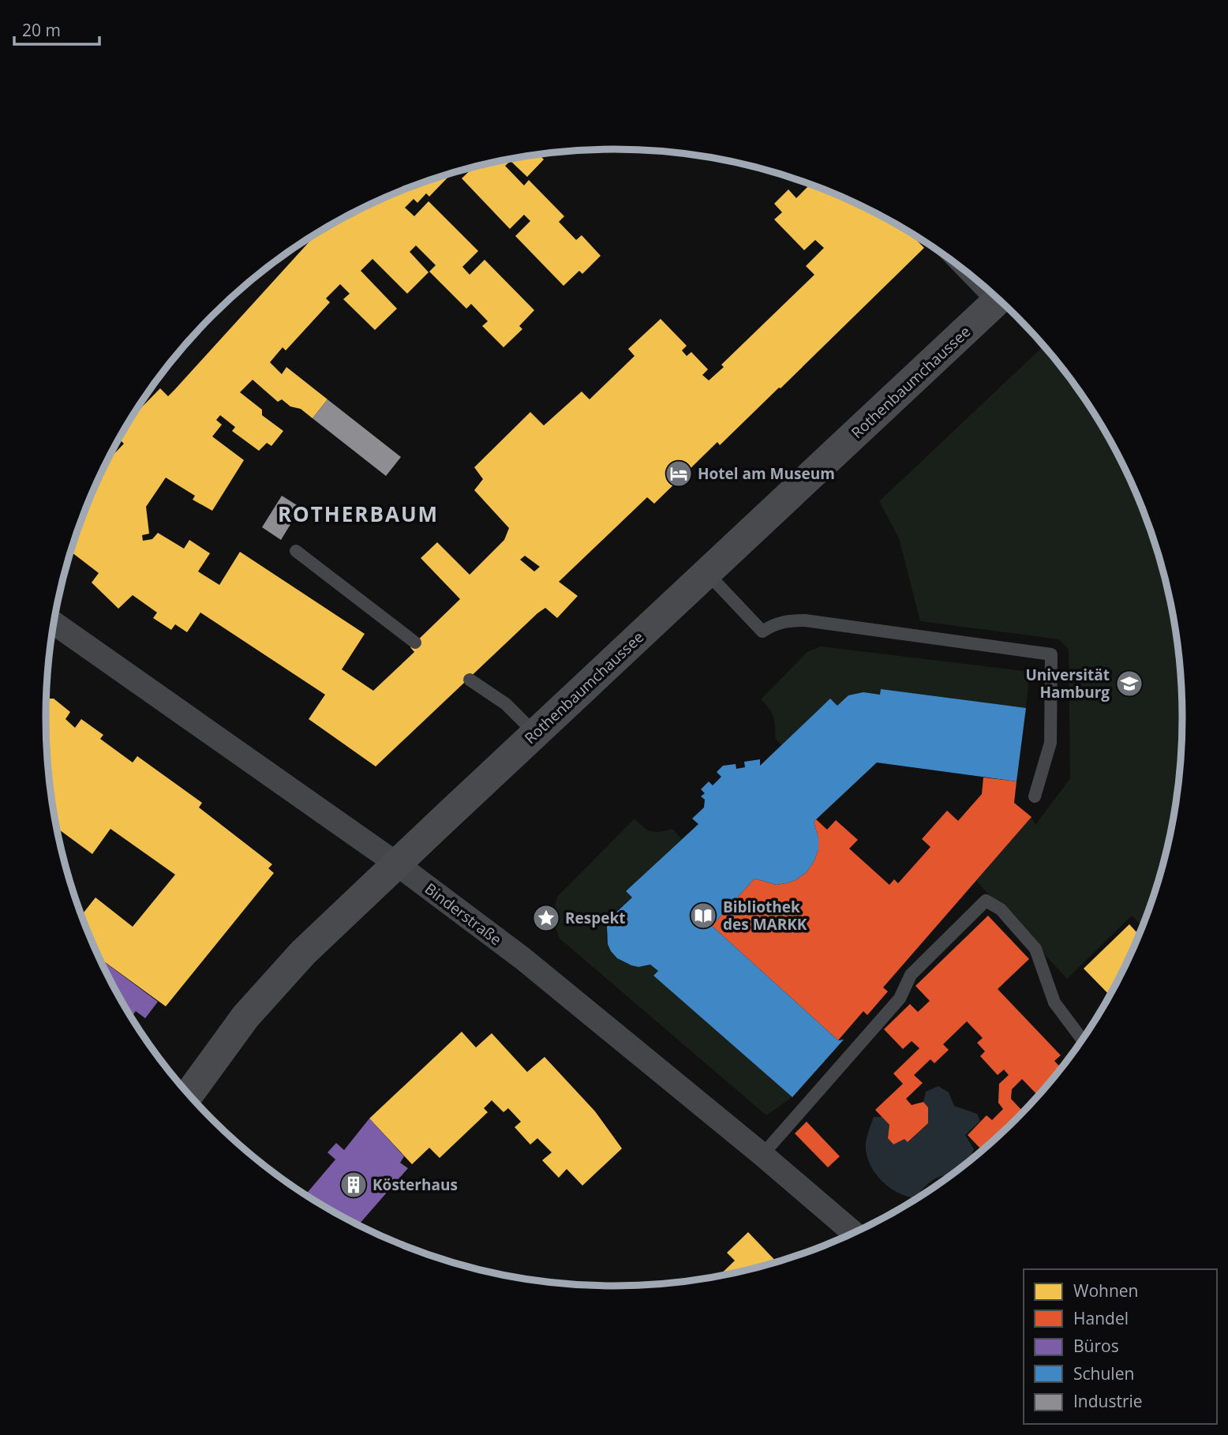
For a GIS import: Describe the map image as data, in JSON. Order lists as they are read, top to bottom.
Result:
{
  "streets": {
    "main road": ["Rothenbaumchaussee"],
    "street": ["Binderstraße"]
  },
  "crossings": [
    ["Rothenbaumchaussee", "Binderstraße"]
  ],
  "districts": ["ROTHERBAUM"],
  "places": {
    "hotel": ["Hotel am Museum"],
    "school or university": ["Universität Hamburg"],
    "library": ["Bibliothek des MARKK"],
    "place": ["Respekt"],
    "building": ["Kösterhaus"]
  },
  "legend": [
    "Wohnen",
    "Handel",
    "Büros",
    "Schulen",
    "Industrie"
  ],
  "scale_bar": "20 m"
}
